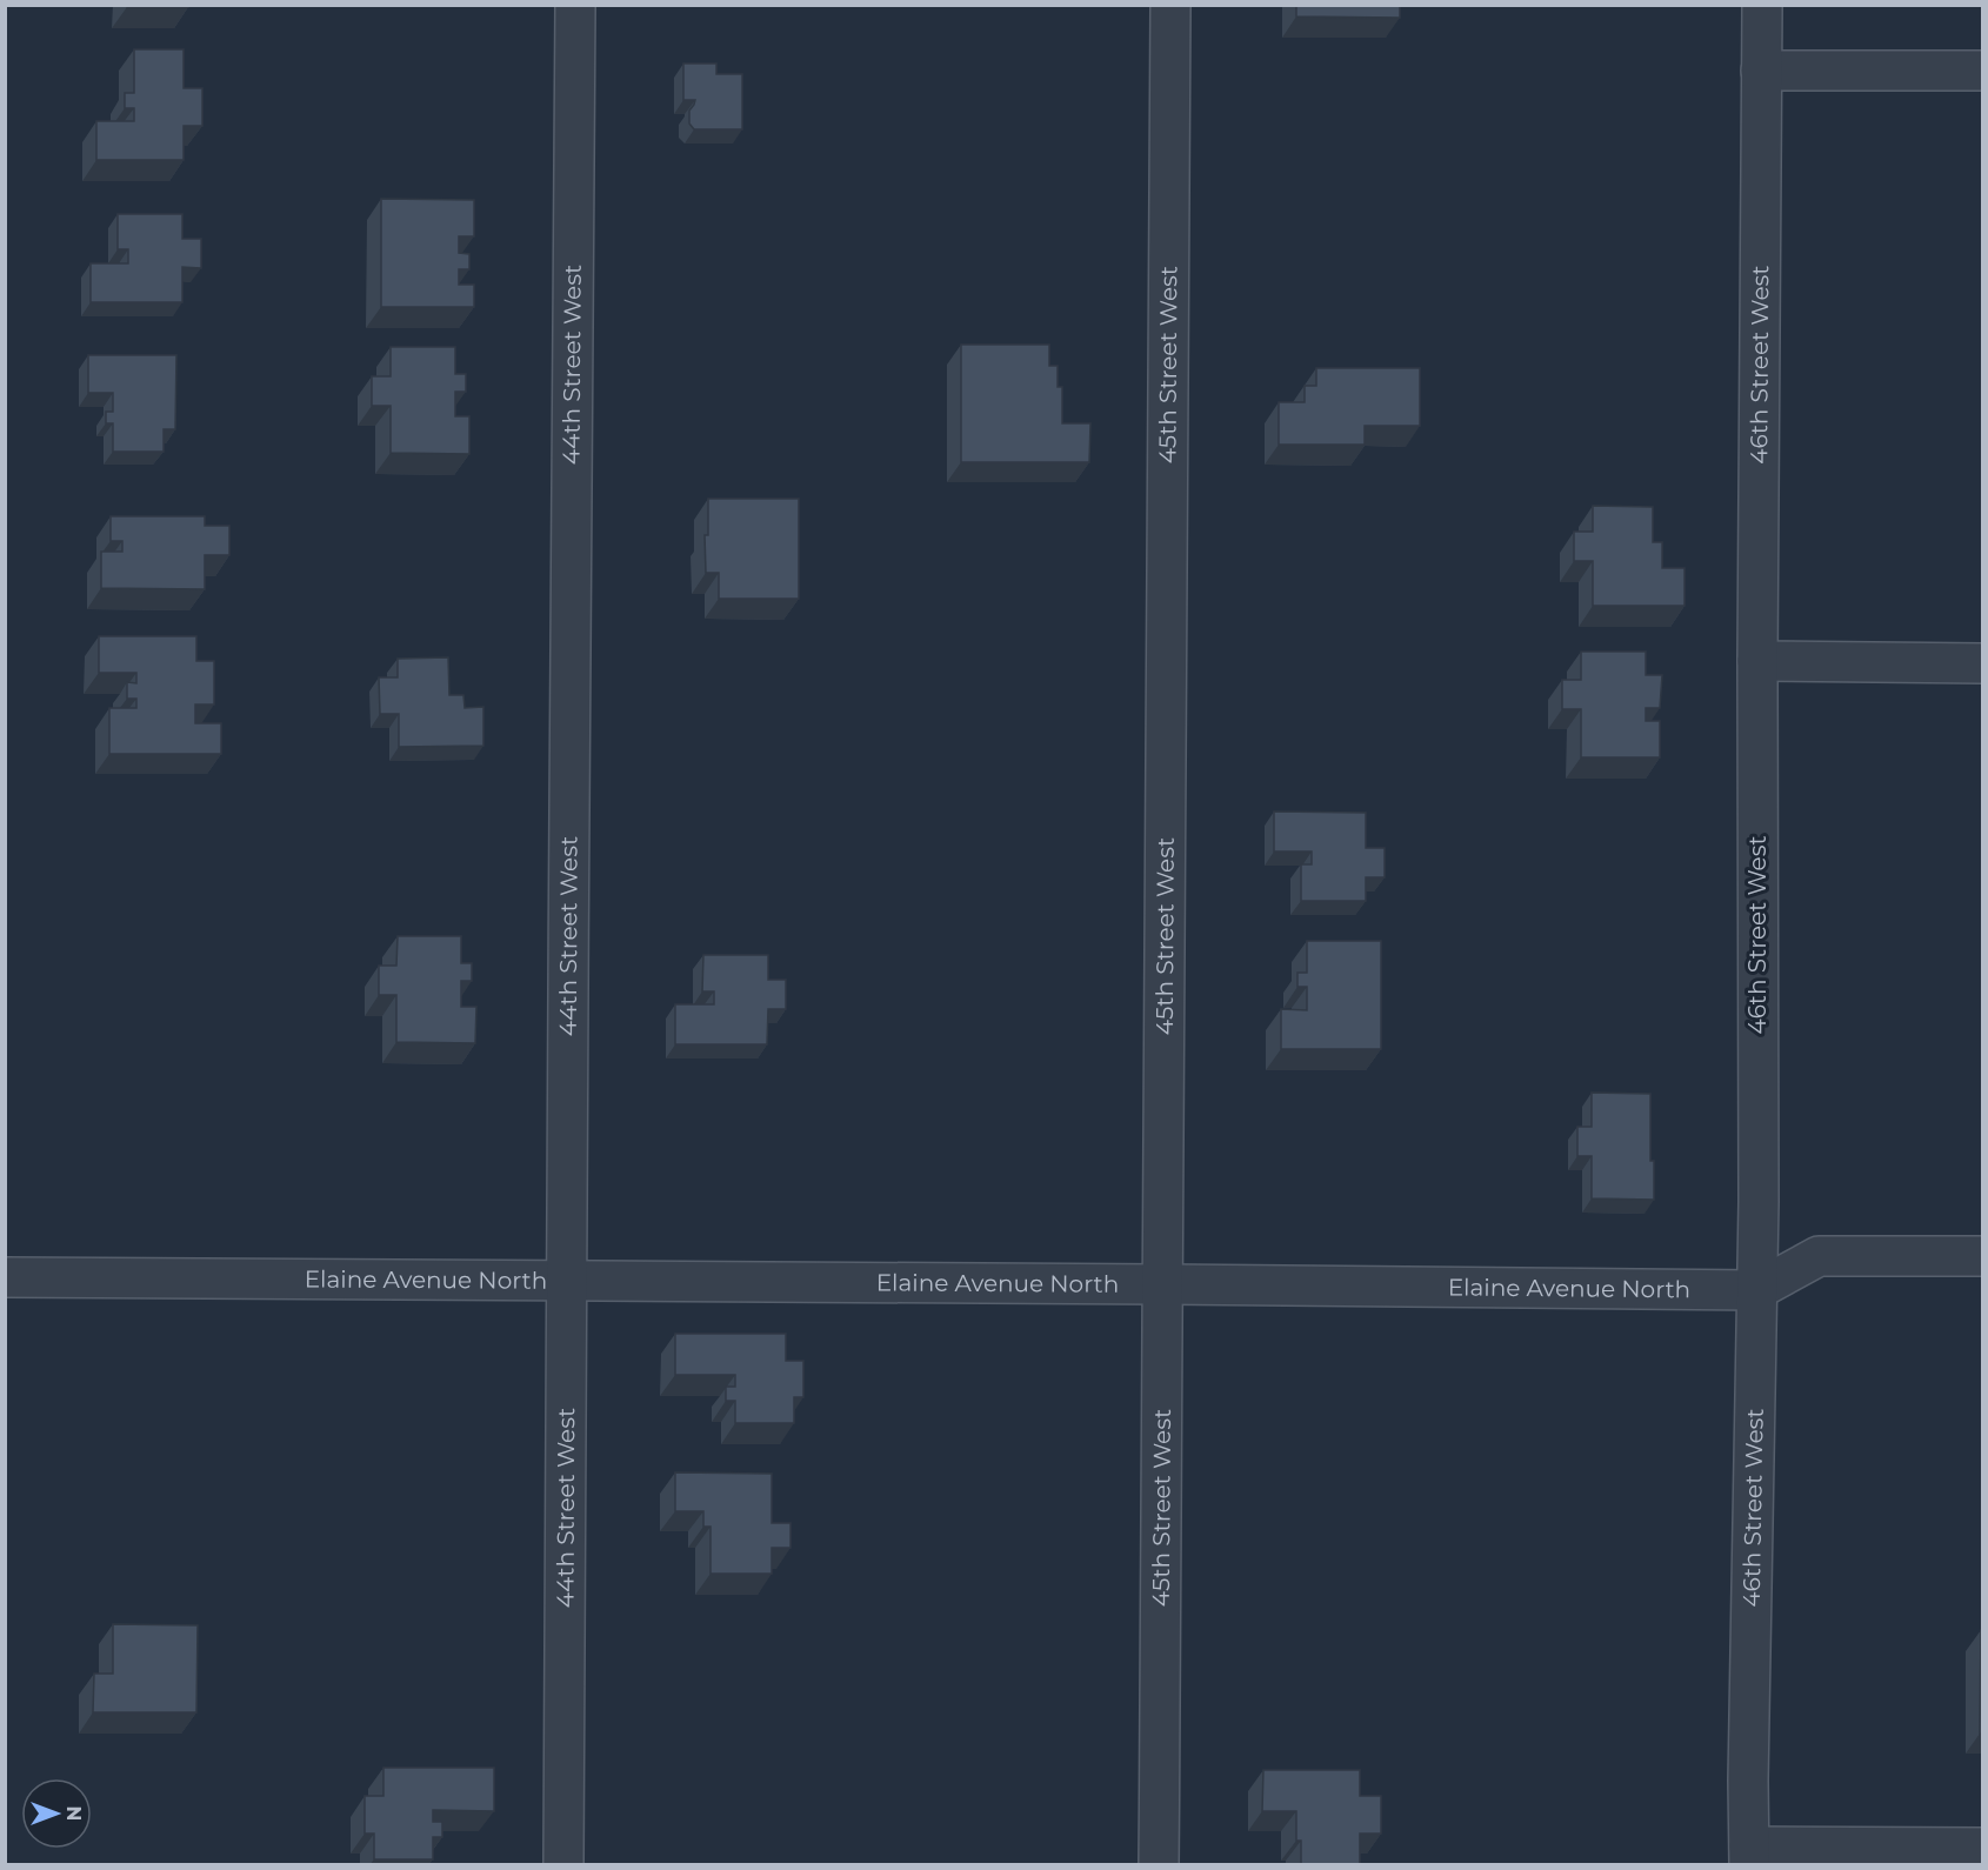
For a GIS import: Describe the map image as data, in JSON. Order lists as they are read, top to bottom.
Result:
{
  "streets": {
    "street": [
      "44th Street West",
      "45th Street West",
      "46th Street West",
      "Elaine Avenue North"
    ]
  },
  "crossings": [
    ["44th Street West", "Elaine Avenue North"],
    ["45th Street West", "Elaine Avenue North"],
    ["46th Street West", "Elaine Avenue North"]
  ],
  "north": "right"
}
